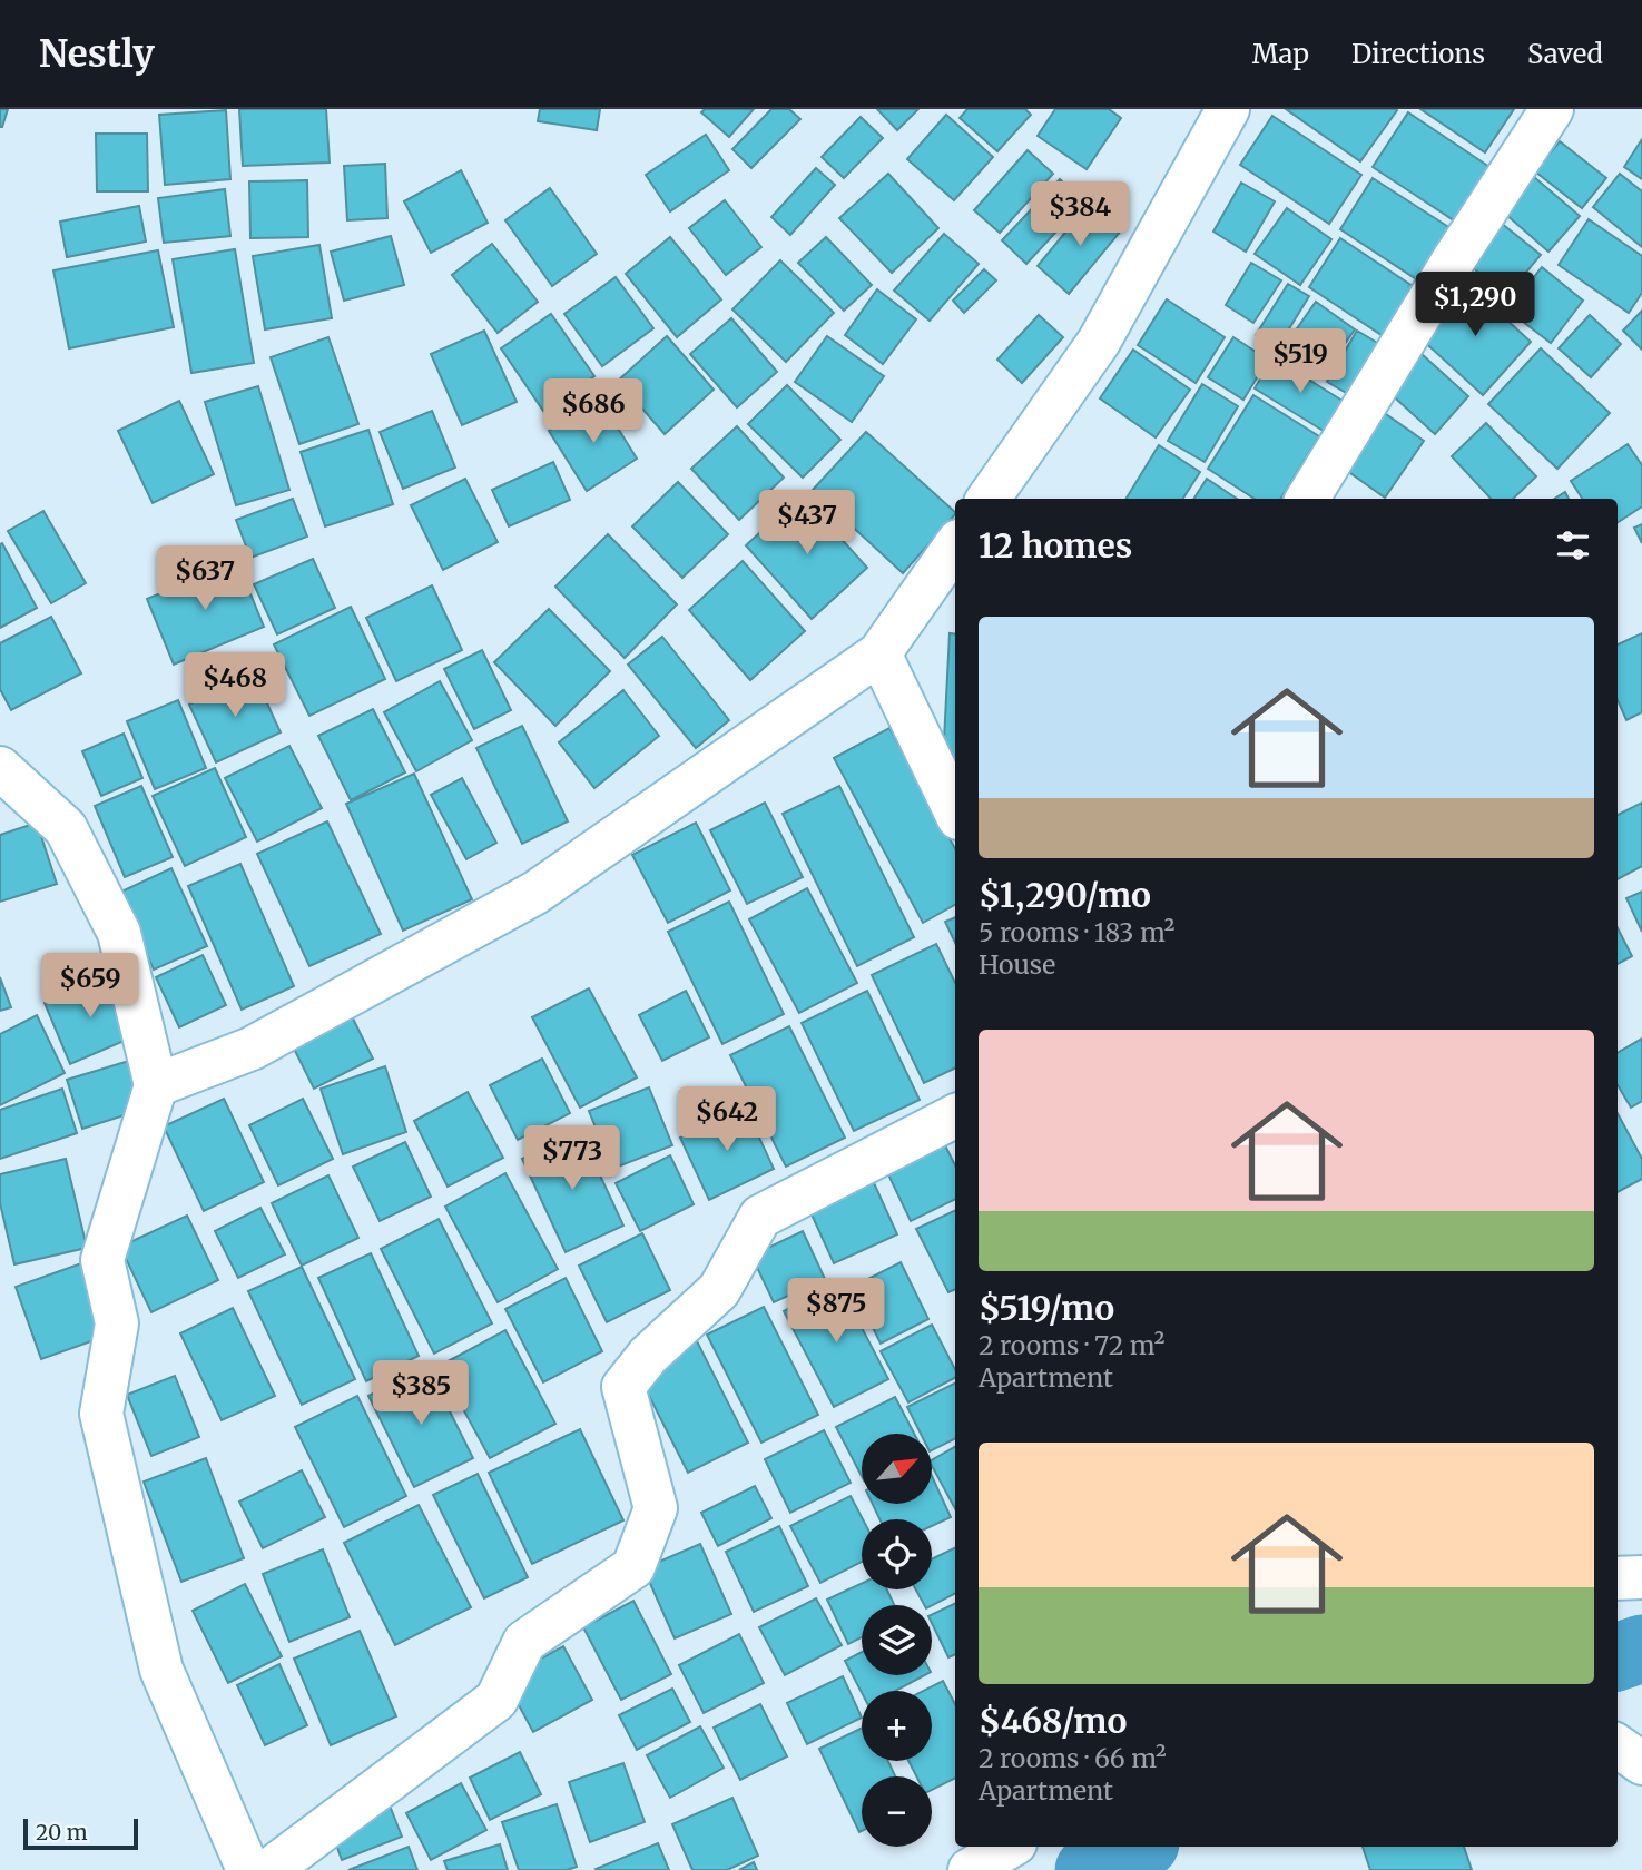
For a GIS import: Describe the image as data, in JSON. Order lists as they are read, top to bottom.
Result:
{
  "scale_bar": "20 m",
  "north": "top right",
  "page": {
    "header": "Nestly",
    "nav": ["Map", "Directions", "Saved"],
    "price": [
      "$384",
      "$1,290",
      "$519",
      "$686",
      "$437",
      "$637",
      "$468",
      "$659",
      "$642",
      "$773",
      "$875",
      "$385"
    ],
    "heading": "12 homes",
    "list": [
      {
        "name": "$1,290/mo",
        "note": "5 rooms · 183 m² · House"
      },
      {
        "name": "$519/mo",
        "note": "2 rooms · 72 m² · Apartment"
      },
      {
        "name": "$468/mo",
        "note": "2 rooms · 66 m² · Apartment"
      }
    ],
    "map_buttons": ["+", "−"],
    "scale": "20 m"
  }
}
